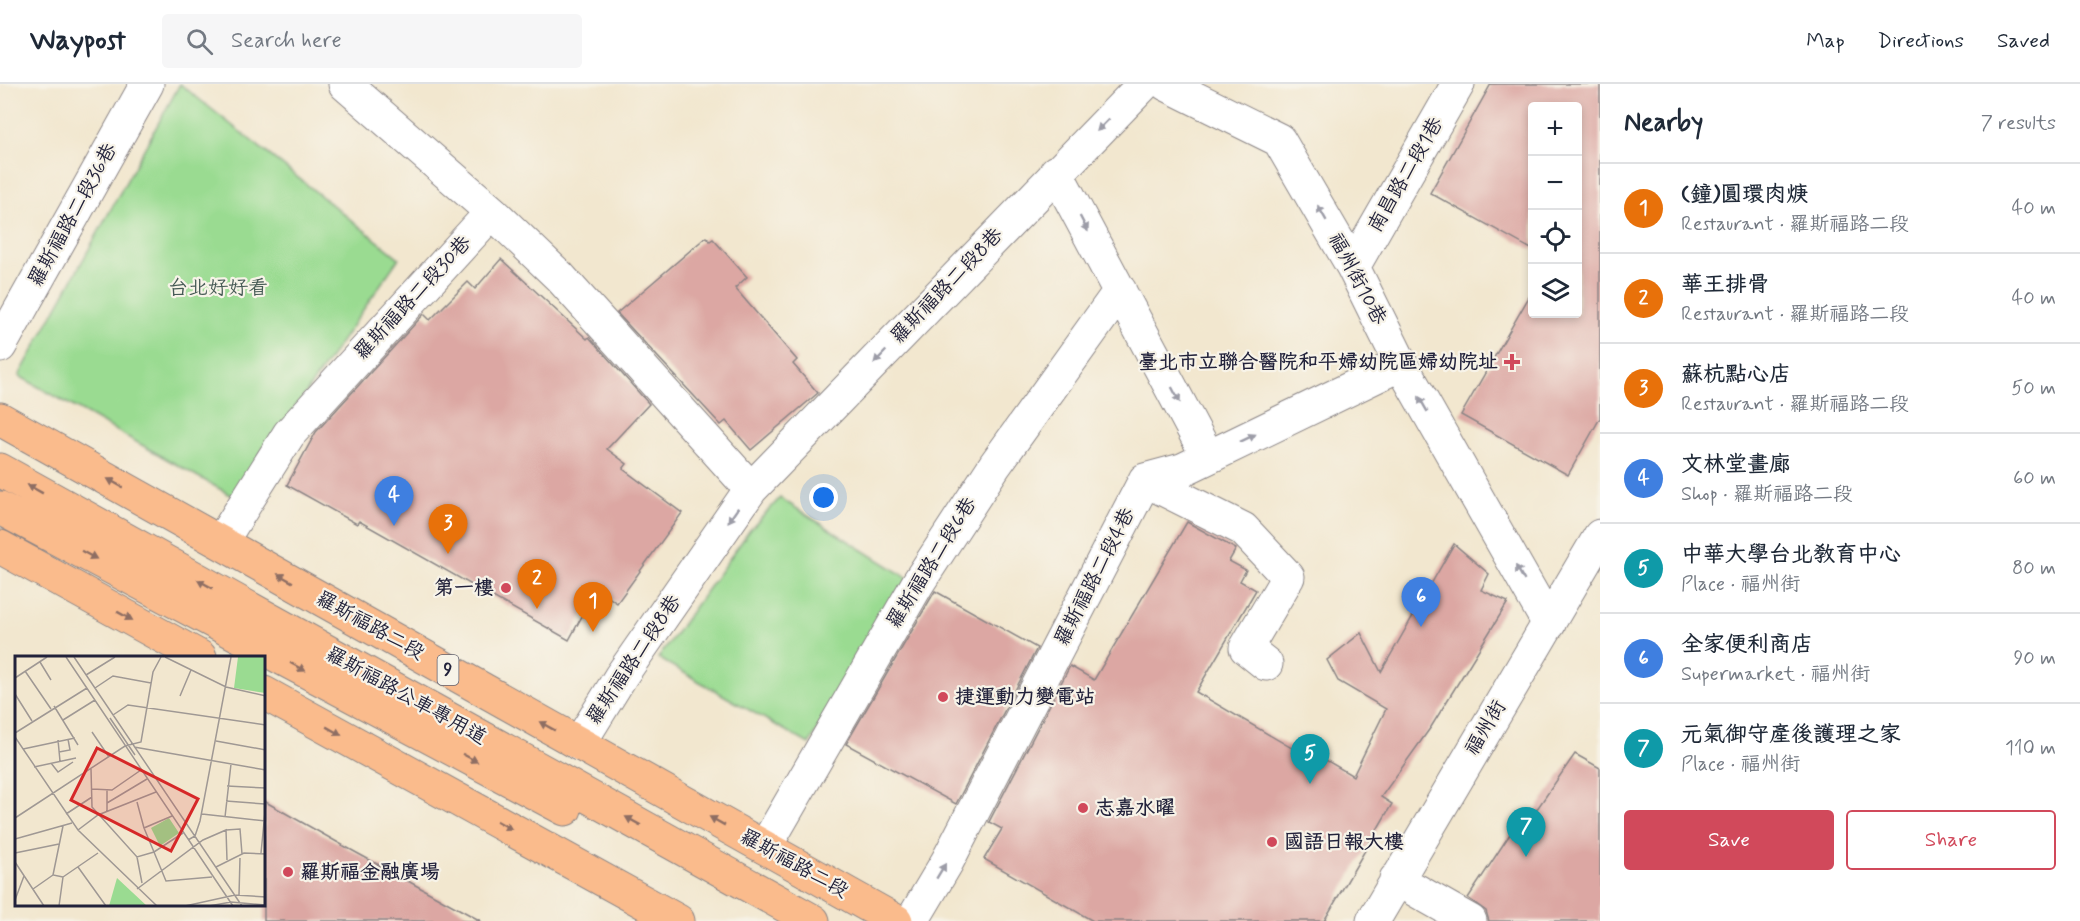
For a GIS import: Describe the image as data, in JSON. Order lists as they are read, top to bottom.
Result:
{
  "streets": {
    "main road": ["羅斯福路二段", "9", "羅斯福路公車專用道"],
    "street": [
      "南昌路二段1巷",
      "羅斯福路二段36巷",
      "福州街10巷",
      "羅斯福路二段8巷",
      "羅斯福路二段30巷",
      "羅斯福路二段6巷",
      "羅斯福路二段4巷",
      "福州街"
    ]
  },
  "crossings": [
    ["南昌路二段1巷", "福州街10巷"],
    ["福州街10巷", "福州街"],
    ["羅斯福路二段8巷", "羅斯福路二段"],
    ["羅斯福路二段30巷", "羅斯福路二段"],
    ["羅斯福路二段6巷", "羅斯福路二段"]
  ],
  "one_way": ["福州街10巷", "羅斯福路二段8巷", "羅斯福路二段4巷"],
  "parks": ["台北好好看"],
  "places": {
    "health": ["臺北市立聯合醫院和平婦幼院區婦幼院址"],
    "other": [
      "第一樓",
      "捷運動力變電站",
      "志嘉水曜",
      "國語日報大樓",
      "羅斯福金融廣場"
    ]
  },
  "page": {
    "header": "Waypost",
    "search": "Search here",
    "nav": ["Map", "Directions", "Saved"],
    "heading": ["Nearby", "7 results"],
    "map_buttons": ["+", "−"],
    "list": [
      {
        "mark": "1",
        "name": "(鐘)圓環肉焿",
        "note": "Restaurant · 羅斯福路二段",
        "value": "40 m"
      },
      {
        "mark": "2",
        "name": "華王排骨",
        "note": "Restaurant · 羅斯福路二段",
        "value": "40 m"
      },
      {
        "mark": "3",
        "name": "蘇杭點心店",
        "note": "Restaurant · 羅斯福路二段",
        "value": "50 m"
      },
      {
        "mark": "4",
        "name": "文林堂畫廊",
        "note": "Shop · 羅斯福路二段",
        "value": "60 m"
      },
      {
        "mark": "5",
        "name": "中華大學台北教育中心",
        "note": "Place · 福州街",
        "value": "80 m"
      },
      {
        "mark": "6",
        "name": "全家便利商店",
        "note": "Supermarket · 福州街",
        "value": "90 m"
      },
      {
        "mark": "7",
        "name": "元氣御守產後護理之家",
        "note": "Place · 福州街",
        "value": "110 m"
      }
    ],
    "pins": [
      "4",
      "3",
      "2",
      "6",
      "1",
      "5",
      "7"
    ],
    "buttons": ["Save", "Share"]
  }
}
